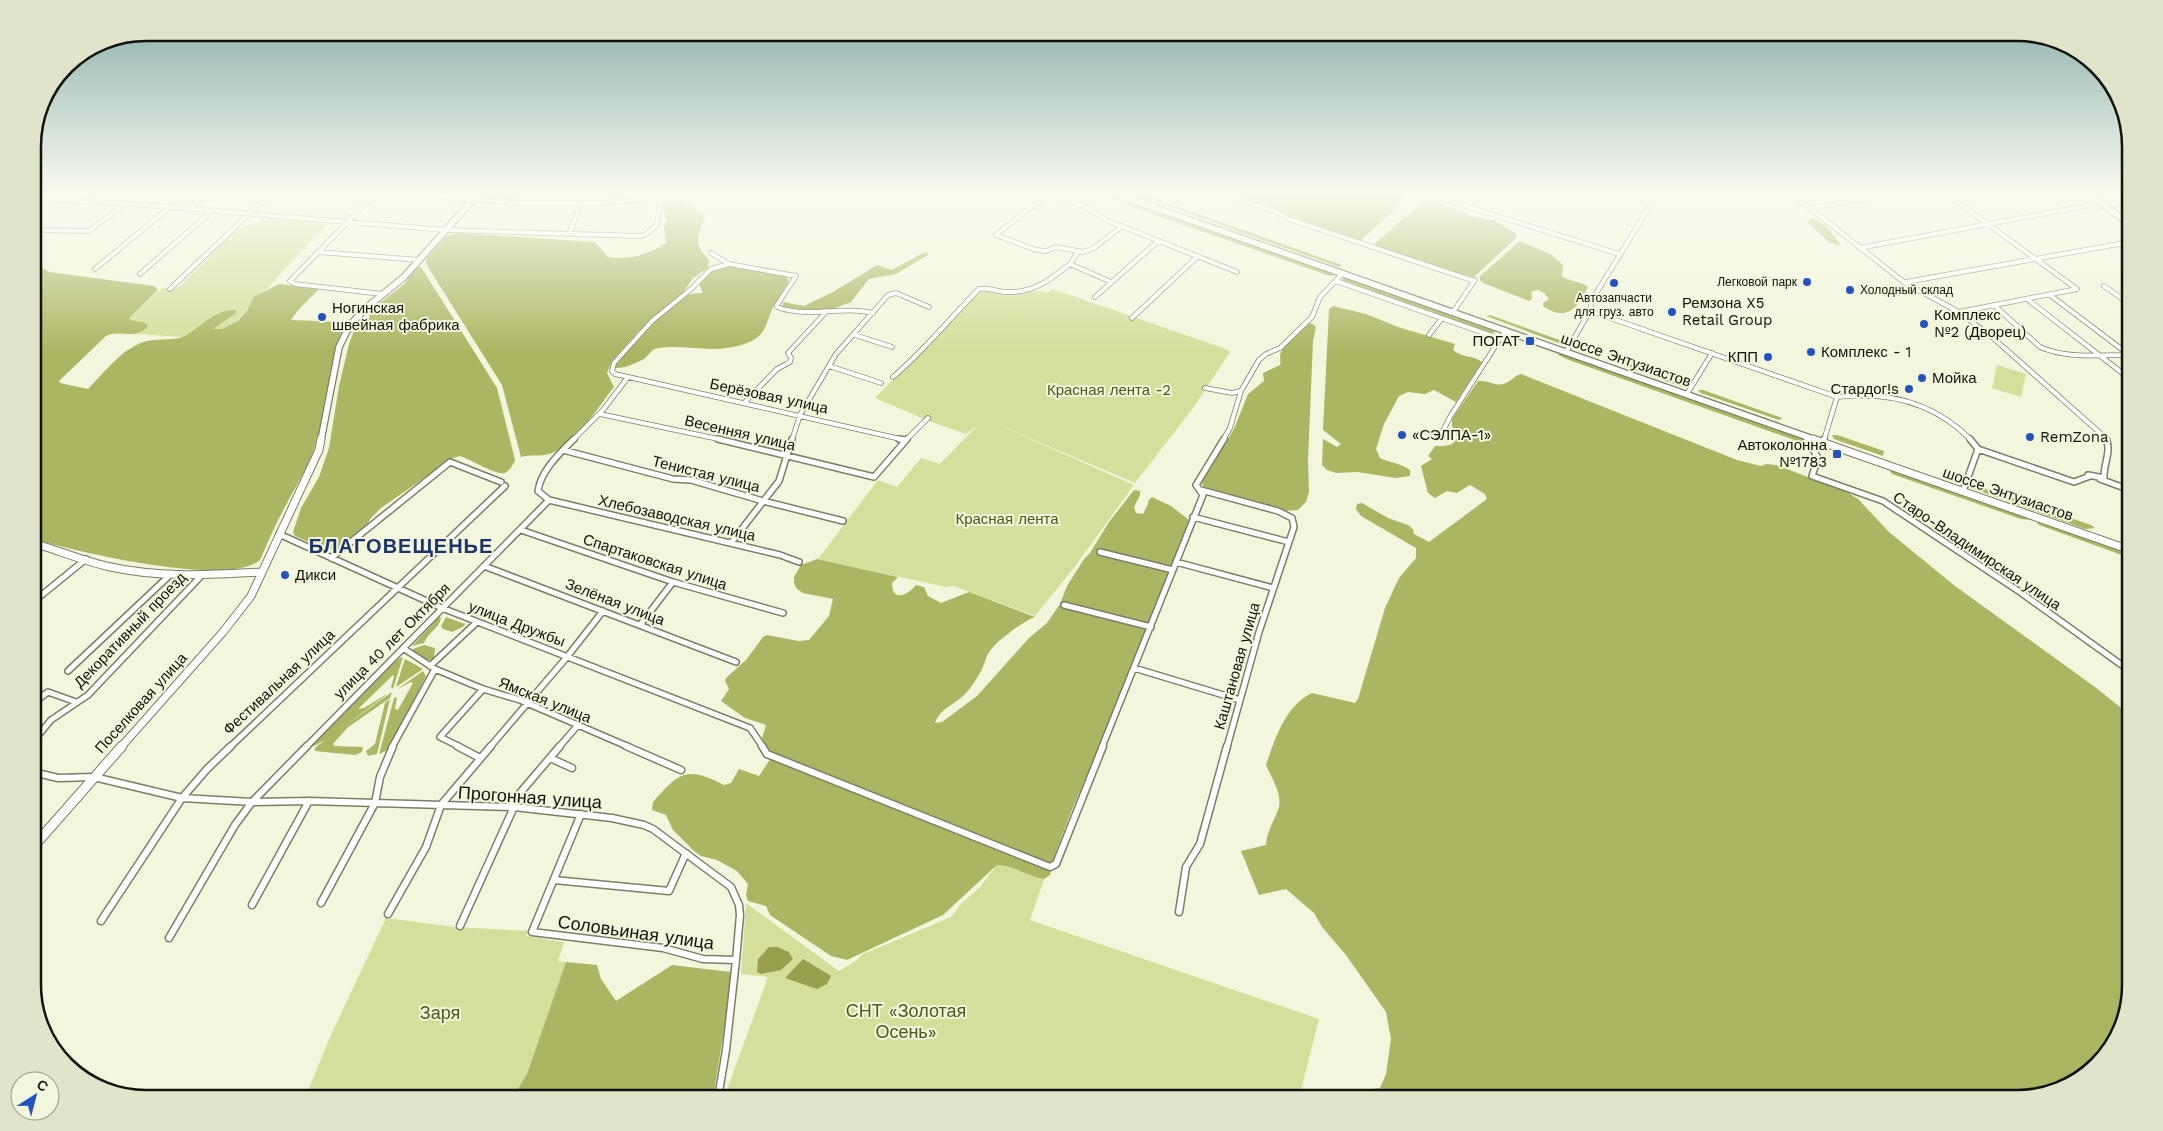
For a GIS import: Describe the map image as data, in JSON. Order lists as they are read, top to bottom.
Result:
{
  "streets": {
    "main road": ["шоссе Энтузиастов", "Поселковая улица"],
    "street": [
      "Берёзовая улица",
      "Весенняя улица",
      "Тенистая улица",
      "Хлебозаводская улица",
      "Старо-Владимирская улица",
      "Спартаковская улица",
      "Зелёная улица",
      "улица Дружбы",
      "Декоративный проезд",
      "улица 40 лет Октября",
      "Каштановая улица",
      "Фестивальная улица",
      "Ямская улица",
      "Прогонная улица",
      "Соловьиная улица"
    ]
  },
  "crossings": [
    ["шоссе Энтузиастов", "Старо-Владимирская улица"],
    ["Берёзовая улица", "Весенняя улица"],
    ["Хлебозаводская улица", "улица 40 лет Октября"],
    ["Спартаковская улица", "улица 40 лет Октября"],
    ["Зелёная улица", "улица 40 лет Октября"],
    ["улица Дружбы", "улица 40 лет Октября"],
    ["улица Дружбы", "Фестивальная улица"],
    ["улица Дружбы", "Поселковая улица"],
    ["улица 40 лет Октября", "Ямская улица"],
    ["улица 40 лет Октября", "Прогонная улица"],
    ["Фестивальная улица", "Прогонная улица"],
    ["Поселковая улица", "Прогонная улица"],
    ["Прогонная улица", "Соловьиная улица"]
  ],
  "districts": ["БЛАГОВЕЩЕНЬЕ"],
  "parks": [
    "Красная лента -2",
    "Красная лента",
    "СНТ «Золотая Осень»",
    "Заря"
  ],
  "places": {
    "other": [
      "Легковой парк",
      "Автозапчасти для груз. авто",
      "Холодный склад",
      "Ремзона X5 Retail Group",
      "Ногинская швейная фабрика",
      "Комплекс №2 (Дворец)",
      "Комплекс - 1",
      "КПП",
      "Мойка",
      "Стардог!s",
      "«СЭЛПА-1»",
      "RemZona",
      "Дикси"
    ],
    "transit": ["ПОГАТ", "Автоколонна №1783"]
  },
  "north": "top right"
}
